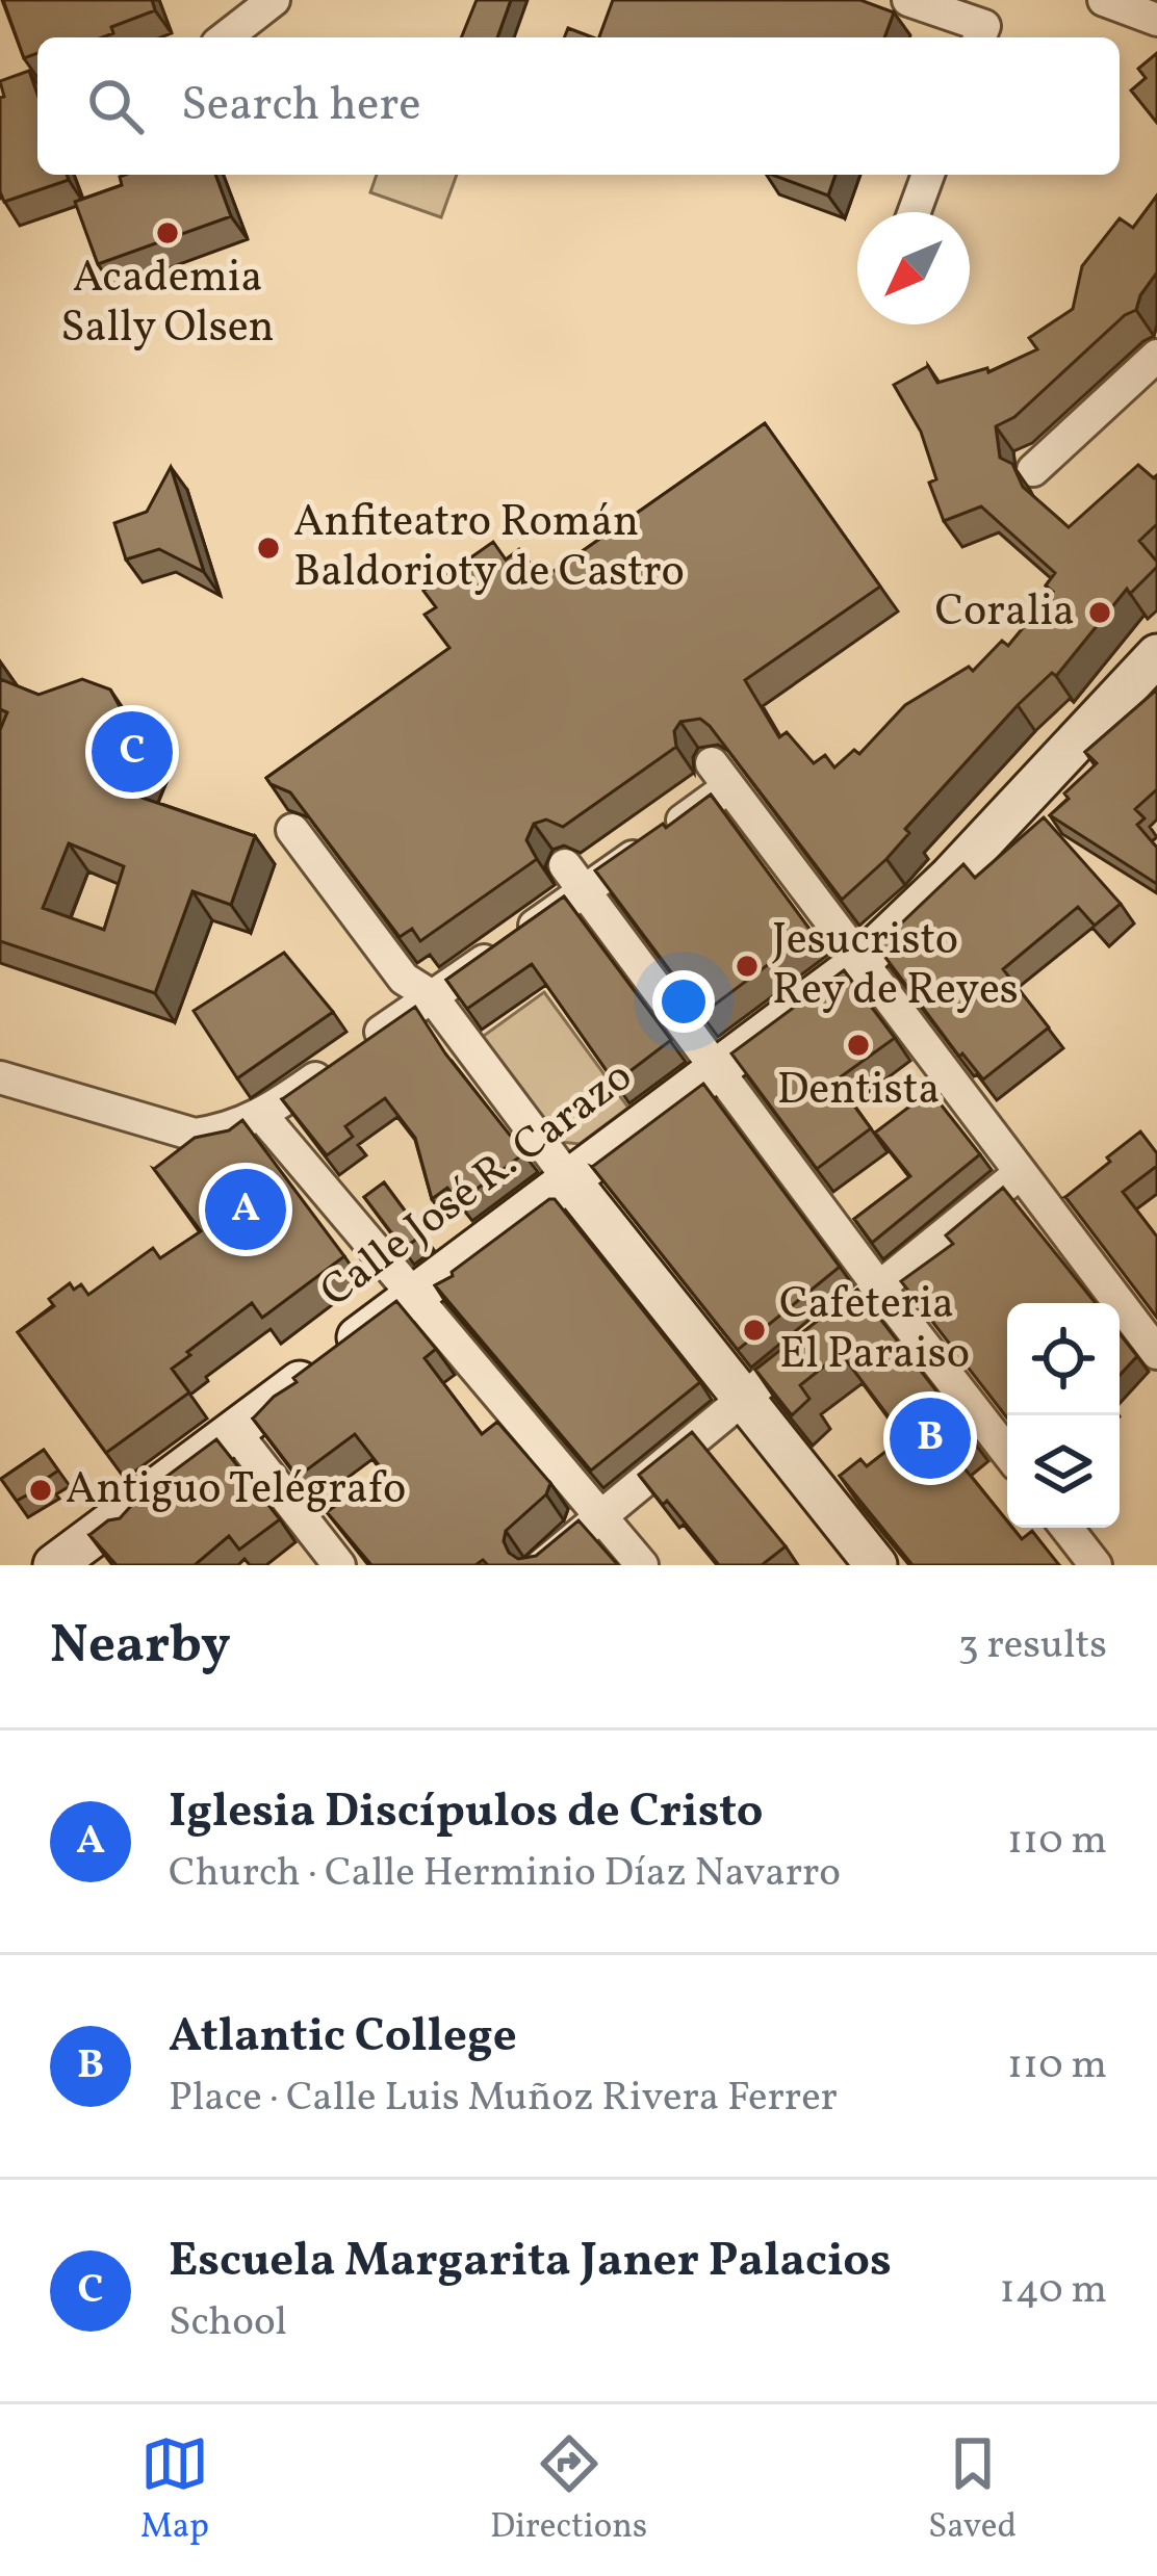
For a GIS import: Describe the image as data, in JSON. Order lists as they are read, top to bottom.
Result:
{
  "streets": {
    "street": ["Calle José R. Carazo"]
  },
  "places": [
    "Academia Sally Olsen",
    "Anfiteatro Román Baldorioty de Castro",
    "Coralia",
    "Jesucristo Rey de Reyes",
    "Dentista",
    "Cafeteria El Paraiso",
    "Antiguo Telégrafo"
  ],
  "north": "bottom left",
  "page": {
    "search": "Search here",
    "pins": ["C", "A", "B"],
    "heading": ["Nearby", "3 results"],
    "list": [
      {
        "mark": "A",
        "name": "Iglesia Discípulos de Cristo",
        "note": "Church · Calle Herminio Díaz Navarro",
        "value": "110 m"
      },
      {
        "mark": "B",
        "name": "Atlantic College",
        "note": "Place · Calle Luis Muñoz Rivera Ferrer",
        "value": "110 m"
      },
      {
        "mark": "C",
        "name": "Escuela Margarita Janer Palacios",
        "note": "School",
        "value": "140 m"
      }
    ],
    "nav": ["Map", "Directions", "Saved"]
  }
}
